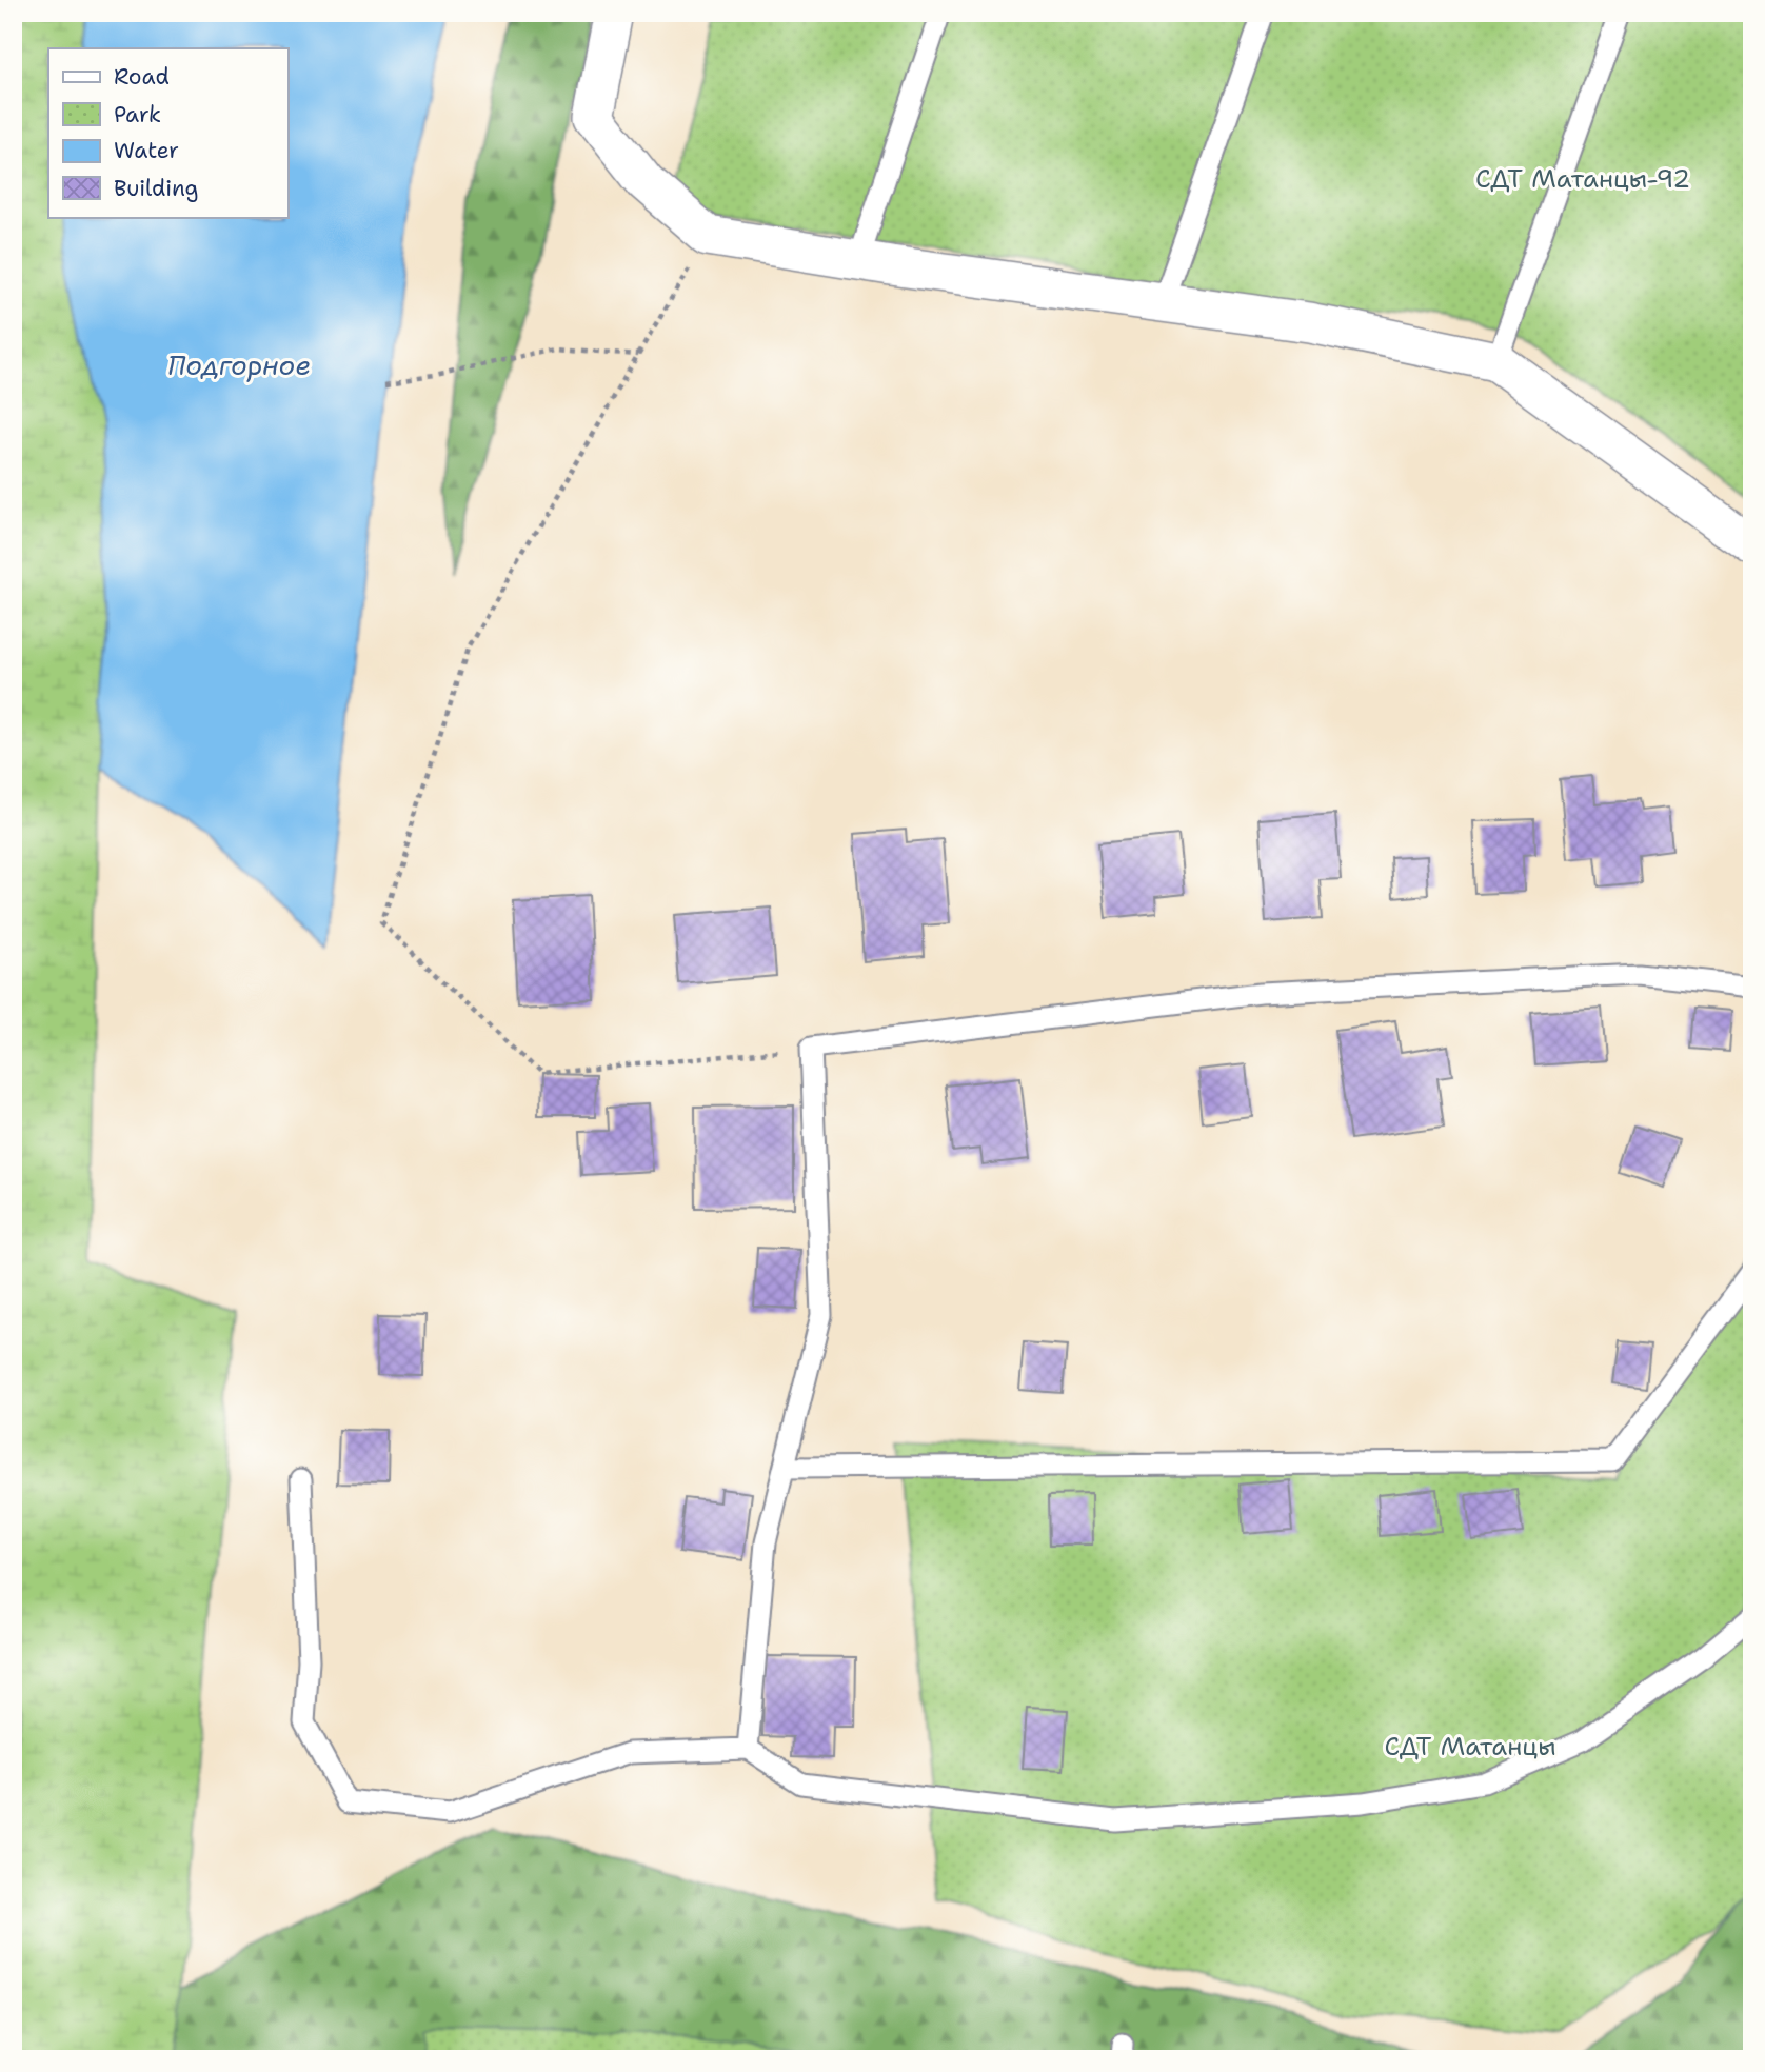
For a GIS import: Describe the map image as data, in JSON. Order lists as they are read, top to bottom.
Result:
{
  "water": ["Подгорное"],
  "parks": ["СДТ Матанцы-92", "СДТ Матанцы"],
  "legend": [
    "Road",
    "Park",
    "Water",
    "Building"
  ]
}
